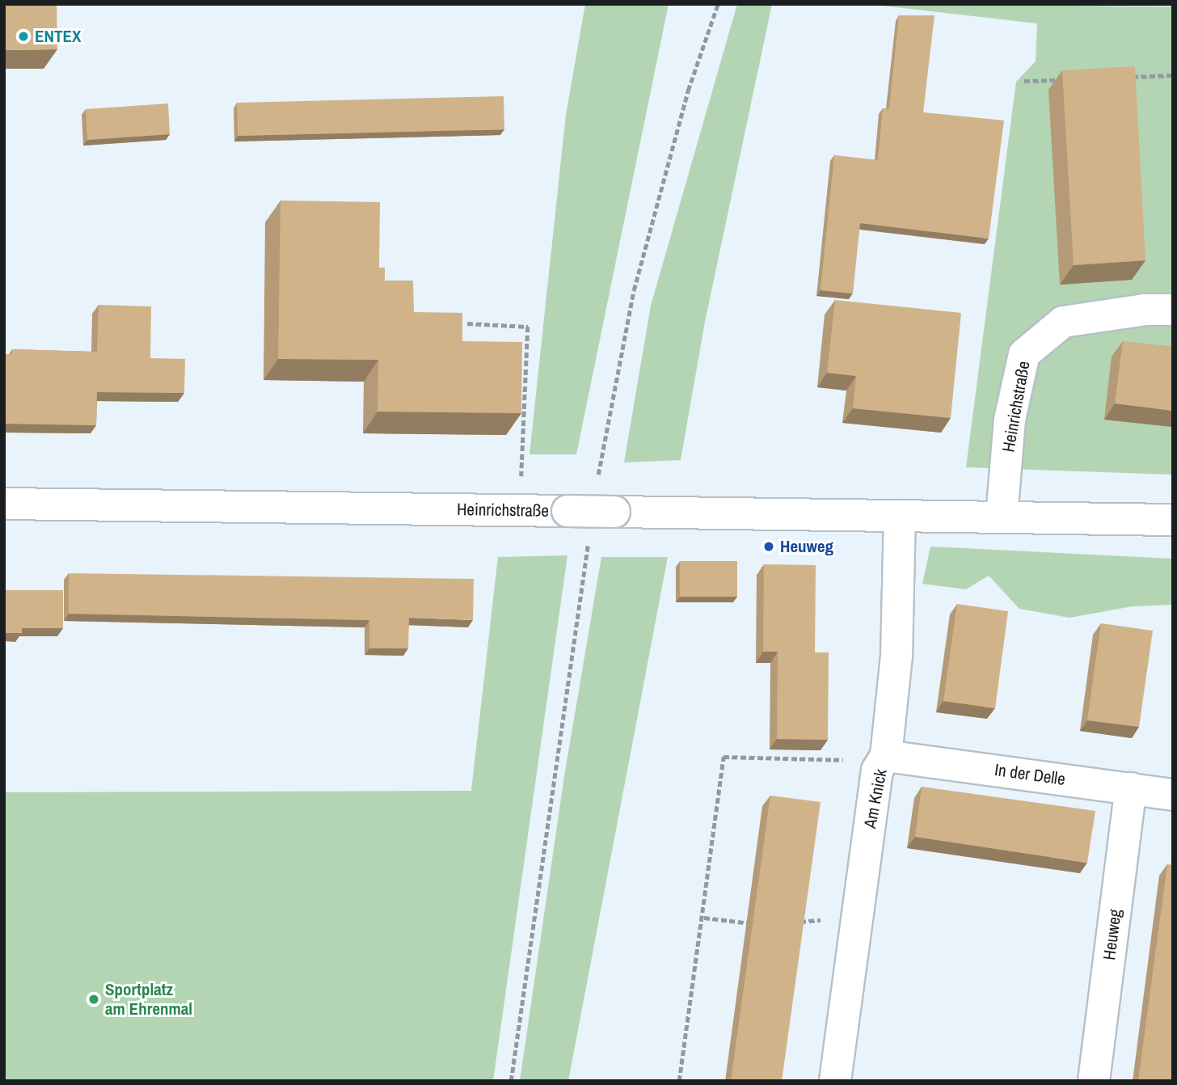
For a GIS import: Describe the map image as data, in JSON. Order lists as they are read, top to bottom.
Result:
{
  "streets": {
    "street": [
      "Heinrichstraße",
      "In der Delle",
      "Am Knick",
      "Heuweg"
    ]
  },
  "crossings": [
    ["Heinrichstraße", "Am Knick"],
    ["In der Delle", "Am Knick"],
    ["In der Delle", "Heuweg"]
  ],
  "places": ["ENTEX", "Heuweg", "Sportplatz am Ehrenmal"]
}
